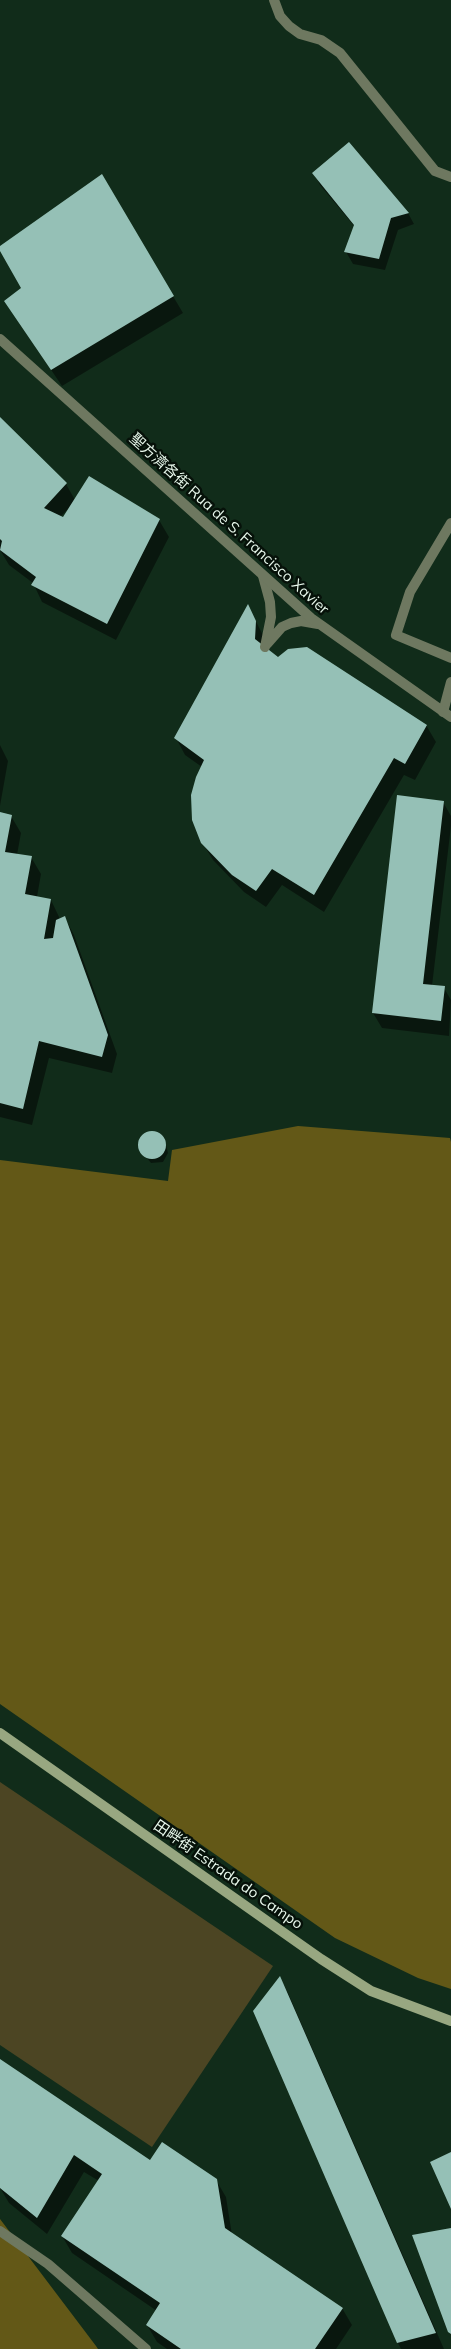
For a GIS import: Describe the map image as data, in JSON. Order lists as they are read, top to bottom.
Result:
{
  "streets": {
    "main road": ["田畔街 Estrada do Campo"],
    "street": ["聖方濟各街 Rua de S. Francisco Xavier"]
  }
}
